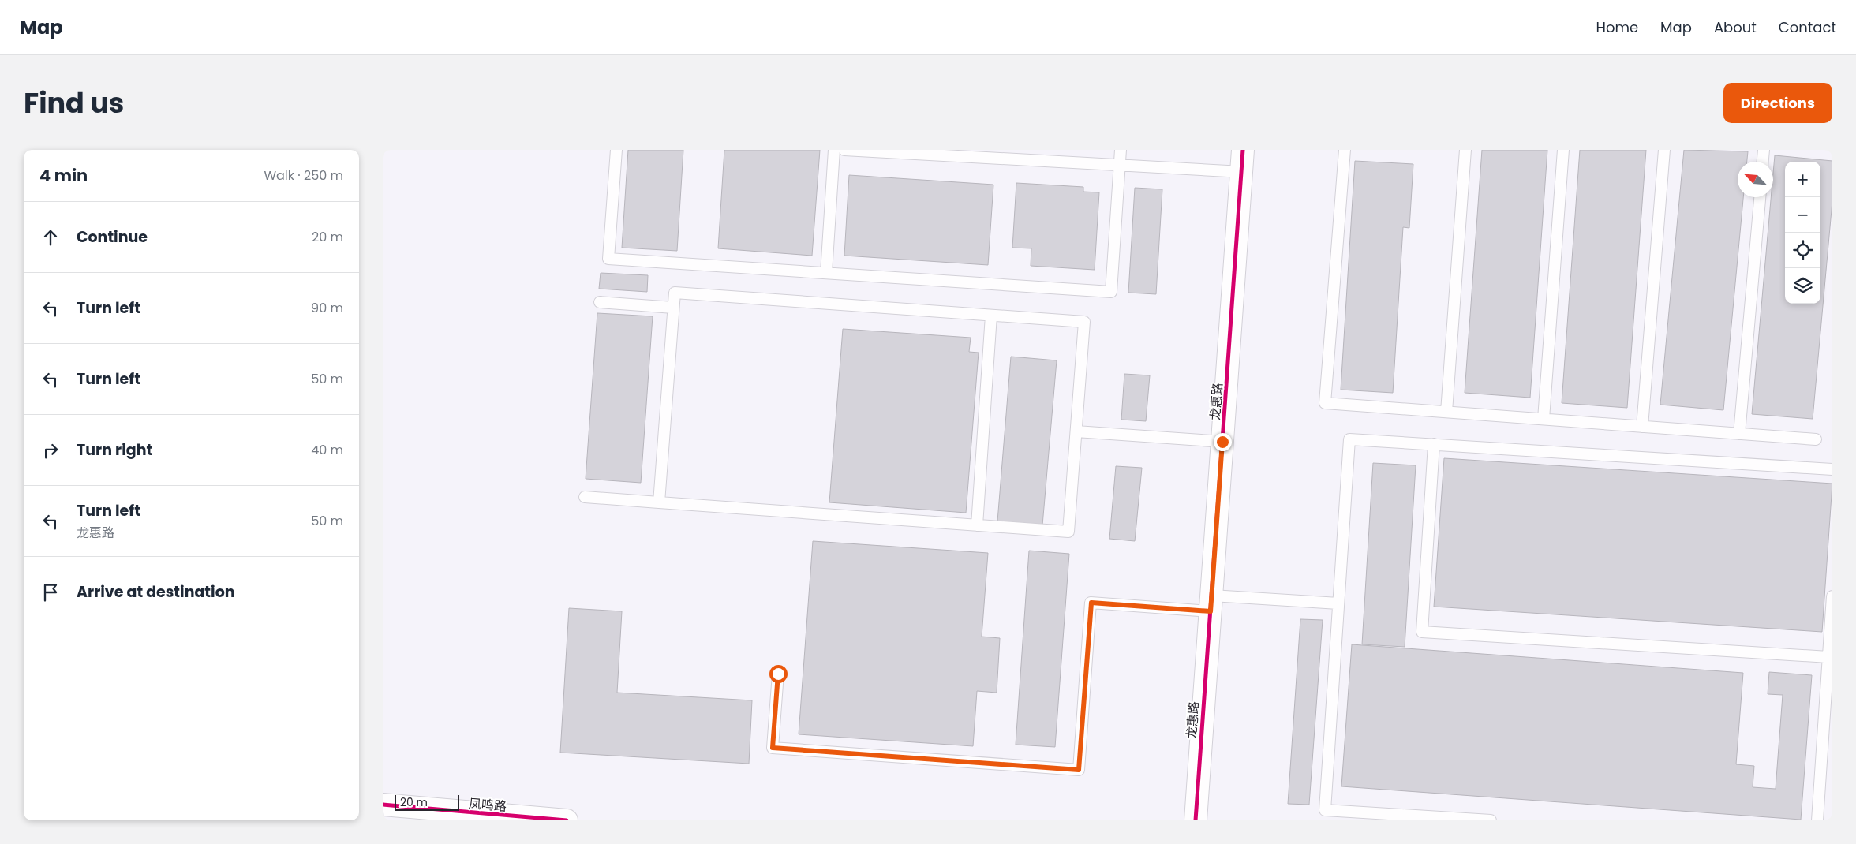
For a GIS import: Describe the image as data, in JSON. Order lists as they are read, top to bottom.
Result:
{
  "streets": {
    "street": ["龙惠路", "凤鸣路"]
  },
  "scale_bar": "20 m",
  "north": "top left",
  "page": {
    "header": "Map",
    "nav": [
      "Home",
      "Map",
      "About",
      "Contact"
    ],
    "title": "Find us",
    "buttons": "Directions",
    "heading": ["4 min", "Walk · 250 m"],
    "map_buttons": ["+", "−"],
    "list": [
      ["Continue", "20 m"],
      ["Turn left", "90 m"],
      ["Turn left", "50 m"],
      ["Turn right", "40 m"],
      ["Turn left", "龙惠路", "50 m"],
      "Arrive at destination"
    ],
    "scale": "20 m"
  }
}
